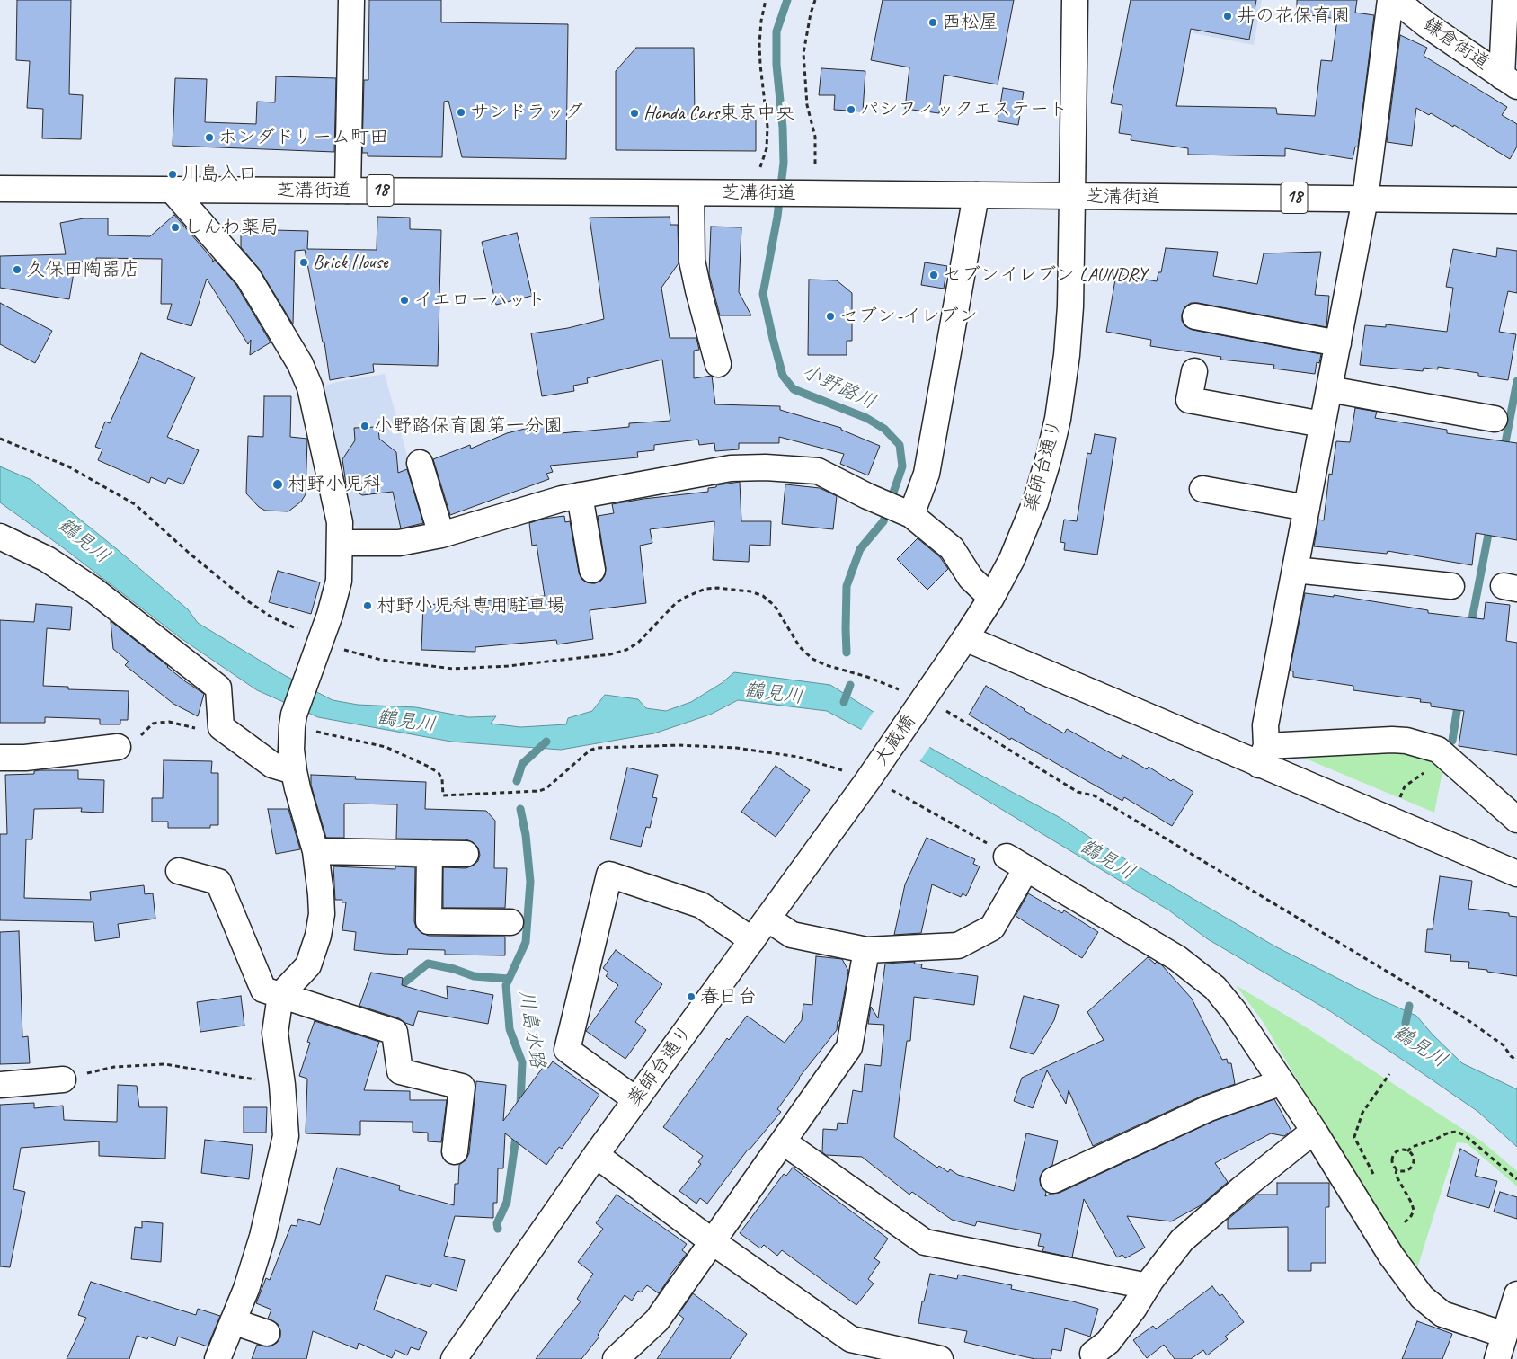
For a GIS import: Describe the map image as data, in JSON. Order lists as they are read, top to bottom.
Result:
{
  "streets": {
    "street": [
      "鎌倉街道",
      "芝溝街道",
      "18",
      "薬師台通り",
      "大蔵橋"
    ]
  },
  "crossings": [
    ["芝溝街道", "薬師台通り"],
    ["薬師台通り", "大蔵橋"]
  ],
  "water": ["小野路川", "鶴見川", "川島水路"],
  "places": [
    "井の花保育園",
    "西松屋",
    "パシフィックエステート",
    "サンドラッグ",
    "Honda Cars東京中央",
    "ホンダドリーム町田",
    "川島入口",
    "しんわ薬局",
    "Brick House",
    "久保田陶器店",
    "セブンイレブン LAUNDRY",
    "イエローハット",
    "セブン-イレブン",
    "小野路保育園第一分園",
    "村野小児科",
    "村野小児科専用駐車場",
    "春日台"
  ]
}
